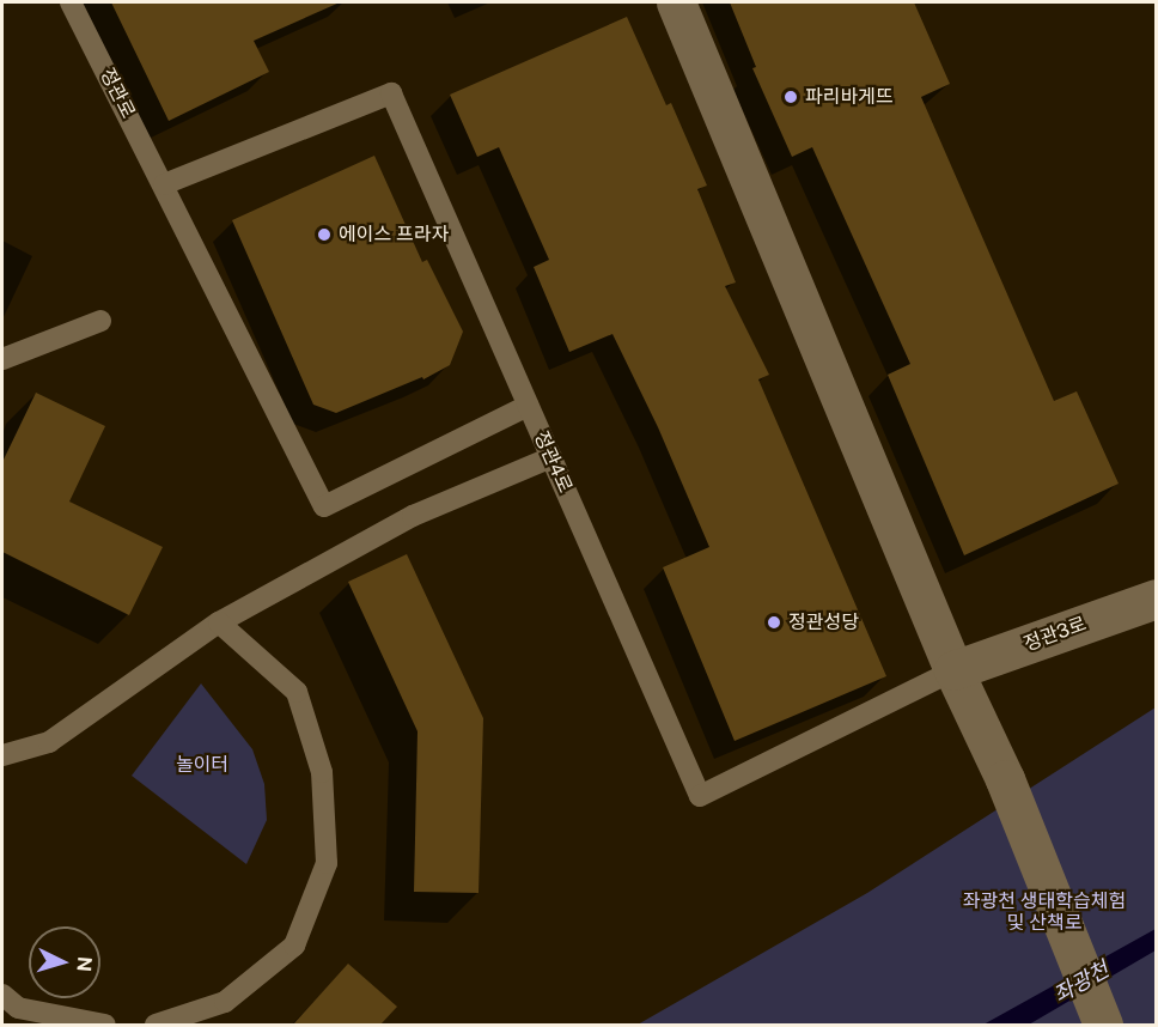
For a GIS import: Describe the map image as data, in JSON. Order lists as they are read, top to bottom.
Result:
{
  "streets": {
    "street": ["정관3로"],
    "lane": ["정관로", "정관4로"]
  },
  "crossings": [
    ["정관로", "정관4로"],
    ["정관4로", "정관3로"]
  ],
  "water": ["좌광천"],
  "parks": ["놀이터", "좌광천 생태학습체험 및 산책로"],
  "places": ["파리바게뜨", "에이스 프라자", "정관성당"],
  "north": "right"
}
